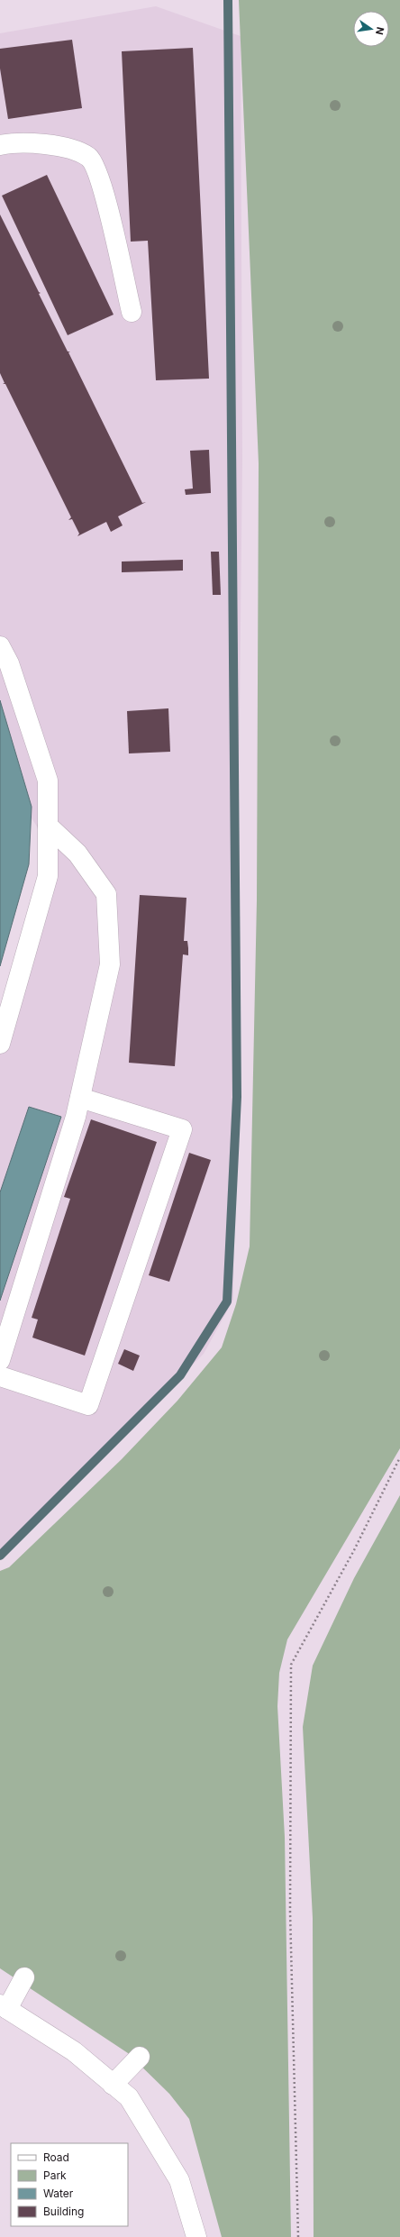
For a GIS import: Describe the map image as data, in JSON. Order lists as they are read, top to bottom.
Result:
{
  "legend": [
    "Road",
    "Park",
    "Water",
    "Building"
  ],
  "north": "right"
}
